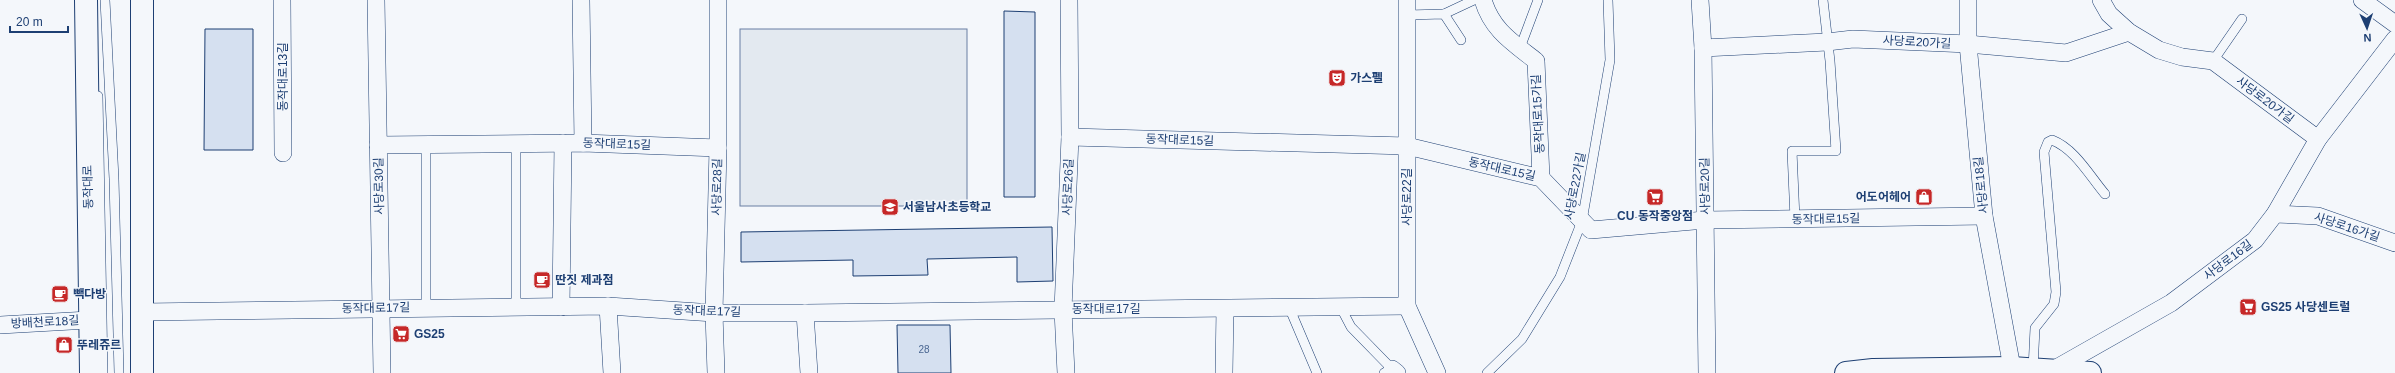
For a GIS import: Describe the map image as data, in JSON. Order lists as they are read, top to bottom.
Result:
{
  "streets": {
    "main road": ["동작대로"],
    "street": [
      "사당로20가길",
      "동작대로13길",
      "동작대로15가길",
      "동작대로15길",
      "사당로18길",
      "사당로30길",
      "사당로20길",
      "사당로28길",
      "사당로26길",
      "사당로22길",
      "사당로16가길",
      "사당로16길",
      "동작대로17길",
      "방배천로18길"
    ],
    "lane": ["사당로22가길"]
  },
  "crossings": [
    ["사당로20가길", "사당로18길"],
    ["사당로20가길", "사당로20길"],
    ["사당로20가길", "사당로16길"],
    ["동작대로15가길", "동작대로15길"],
    ["동작대로15길", "사당로18길"],
    ["동작대로15길", "사당로30길"],
    ["동작대로15길", "사당로22가길"],
    ["동작대로15길", "사당로20길"],
    ["동작대로15길", "사당로28길"],
    ["동작대로15길", "사당로26길"],
    ["동작대로15길", "사당로22길"],
    ["사당로18길", "사당로16길"],
    ["사당로30길", "동작대로17길"],
    ["동작대로", "방배천로18길"],
    ["사당로28길", "동작대로17길"],
    ["사당로26길", "동작대로17길"],
    ["사당로22길", "동작대로17길"],
    ["사당로16가길", "사당로16길"]
  ],
  "places": {
    "theatre": ["가스펠"],
    "supermarket": ["CU 동작중앙점", "GS25 사당센트럴", "GS25"],
    "shop": ["어도어헤어", "뚜레쥬르"],
    "school or university": ["서울남사초등학교"],
    "cafe": ["딴짓 제과점", "빽다방"]
  },
  "house_numbers": ["28"],
  "scale_bar": "20 m",
  "north": "bottom"
}
